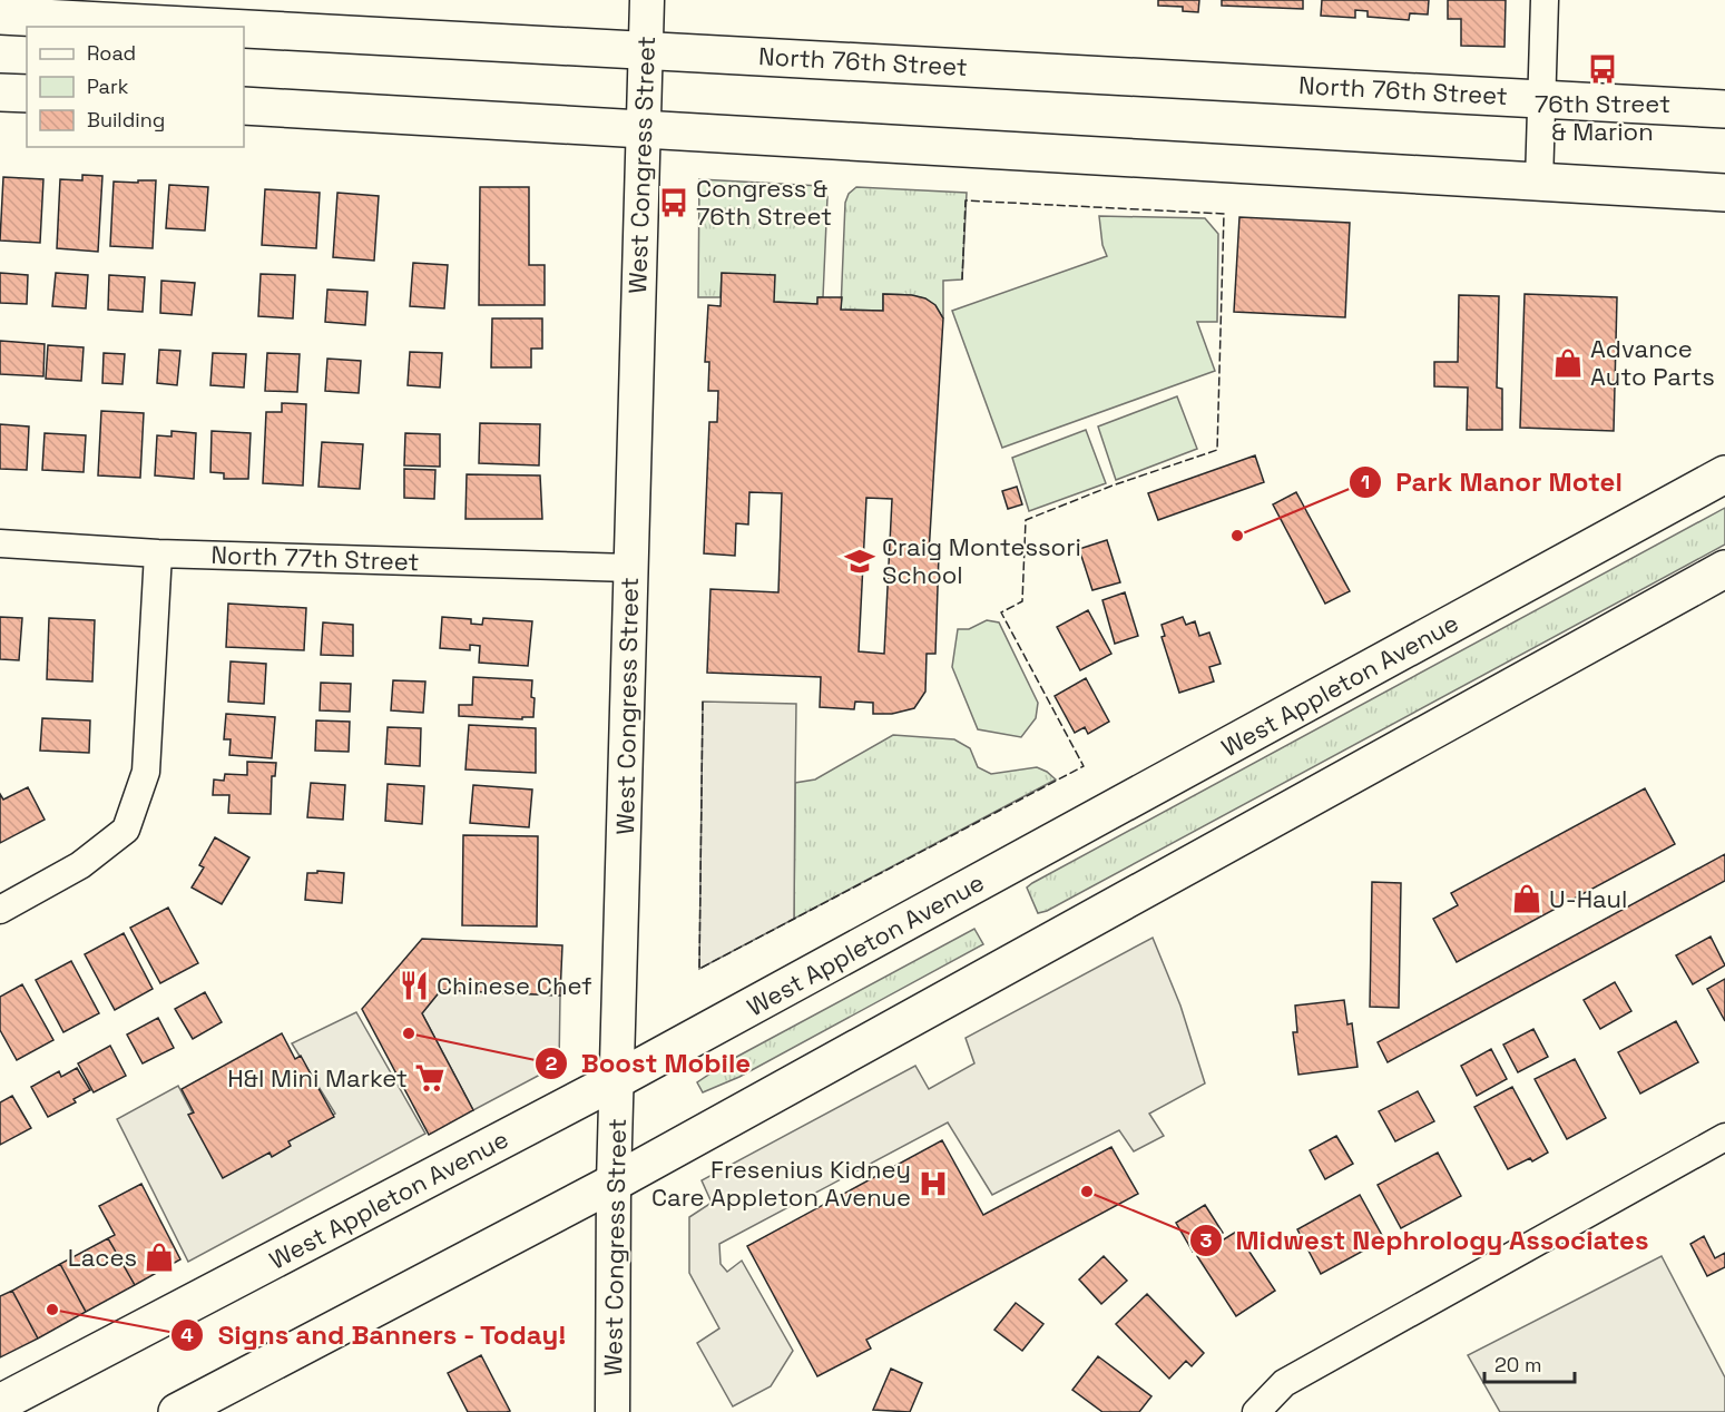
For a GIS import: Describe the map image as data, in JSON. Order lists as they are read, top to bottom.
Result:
{
  "streets": {
    "main road": ["North 76th Street", "West Appleton Avenue"],
    "street": ["West Congress Street", "North 77th Street"]
  },
  "crossings": [
    ["North 76th Street", "West Congress Street"],
    ["West Congress Street", "North 77th Street"],
    ["West Congress Street", "West Appleton Avenue"]
  ],
  "places": {
    "bus stop": ["76th Street & Marion", "Congress & 76th Street"],
    "shop": ["Advance Auto Parts", "U-Haul", "Laces"],
    "other": [
      "Park Manor Motel",
      "Boost Mobile",
      "Midwest Nephrology Associates",
      "Signs and Banners - Today!"
    ],
    "school or university": ["Craig Montessori School"],
    "restaurant": ["Chinese Chef"],
    "supermarket": ["H&I Mini Market"],
    "hospital": ["Fresenius Kidney Care Appleton Avenue"]
  },
  "legend": ["Road", "Park", "Building"],
  "scale_bar": "20 m"
}
